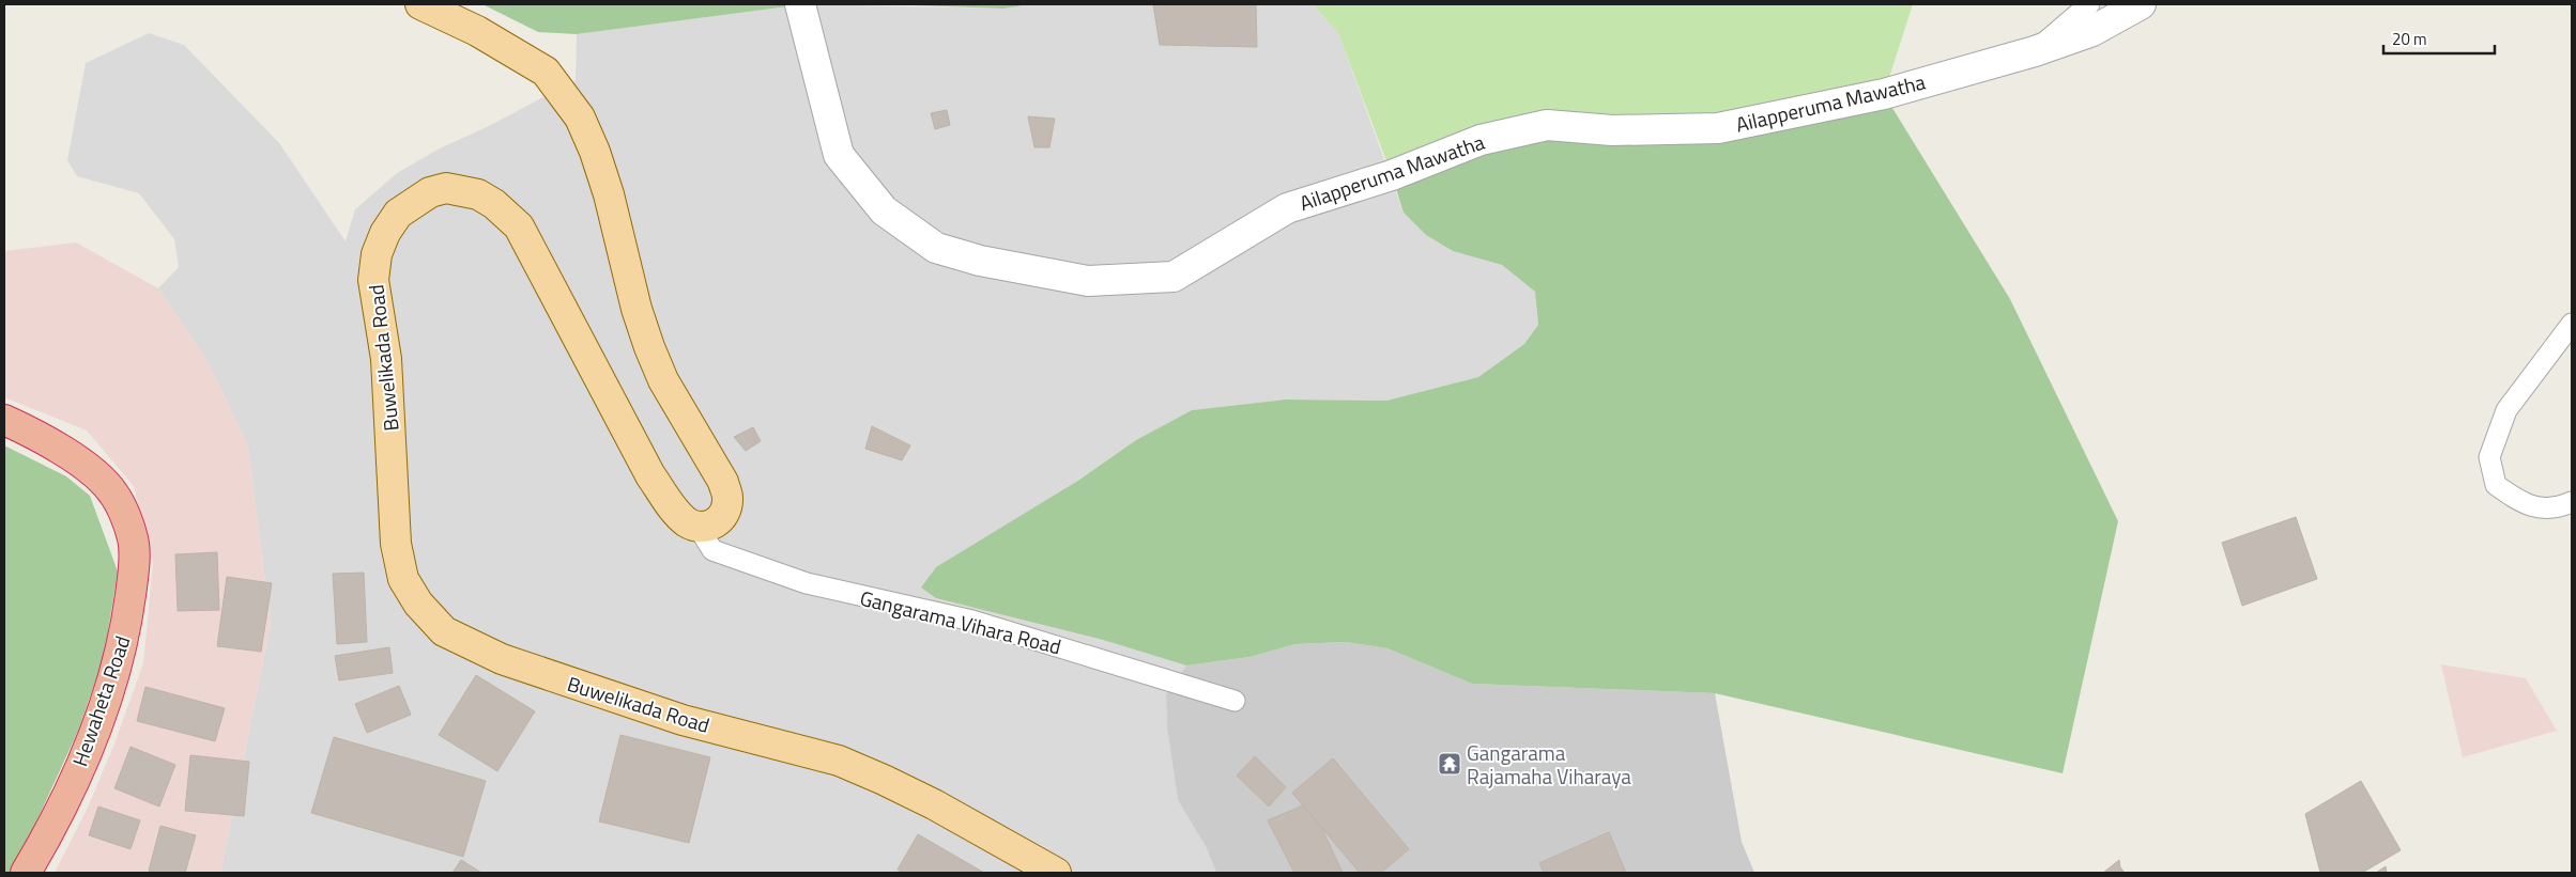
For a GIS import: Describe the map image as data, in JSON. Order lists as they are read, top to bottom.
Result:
{
  "streets": {
    "highway": ["Hewaheta Road"],
    "main road": ["Buwelikada Road"],
    "street": ["Ailapperuma Mawatha"],
    "lane": ["Gangarama Vihara Road"]
  },
  "crossings": [
    ["Buwelikada Road", "Gangarama Vihara Road"]
  ],
  "places": {
    "temple": ["Gangarama Rajamaha Viharaya"]
  },
  "scale_bar": "20 m"
}
